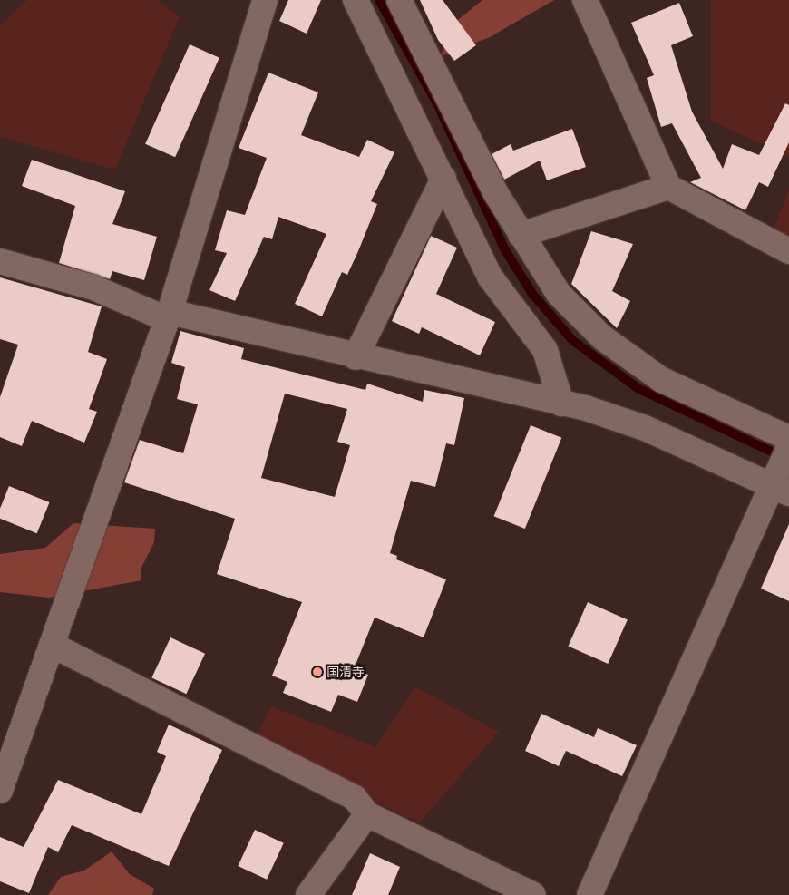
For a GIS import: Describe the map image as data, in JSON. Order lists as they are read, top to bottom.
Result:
{
  "places": ["国清寺"]
}
